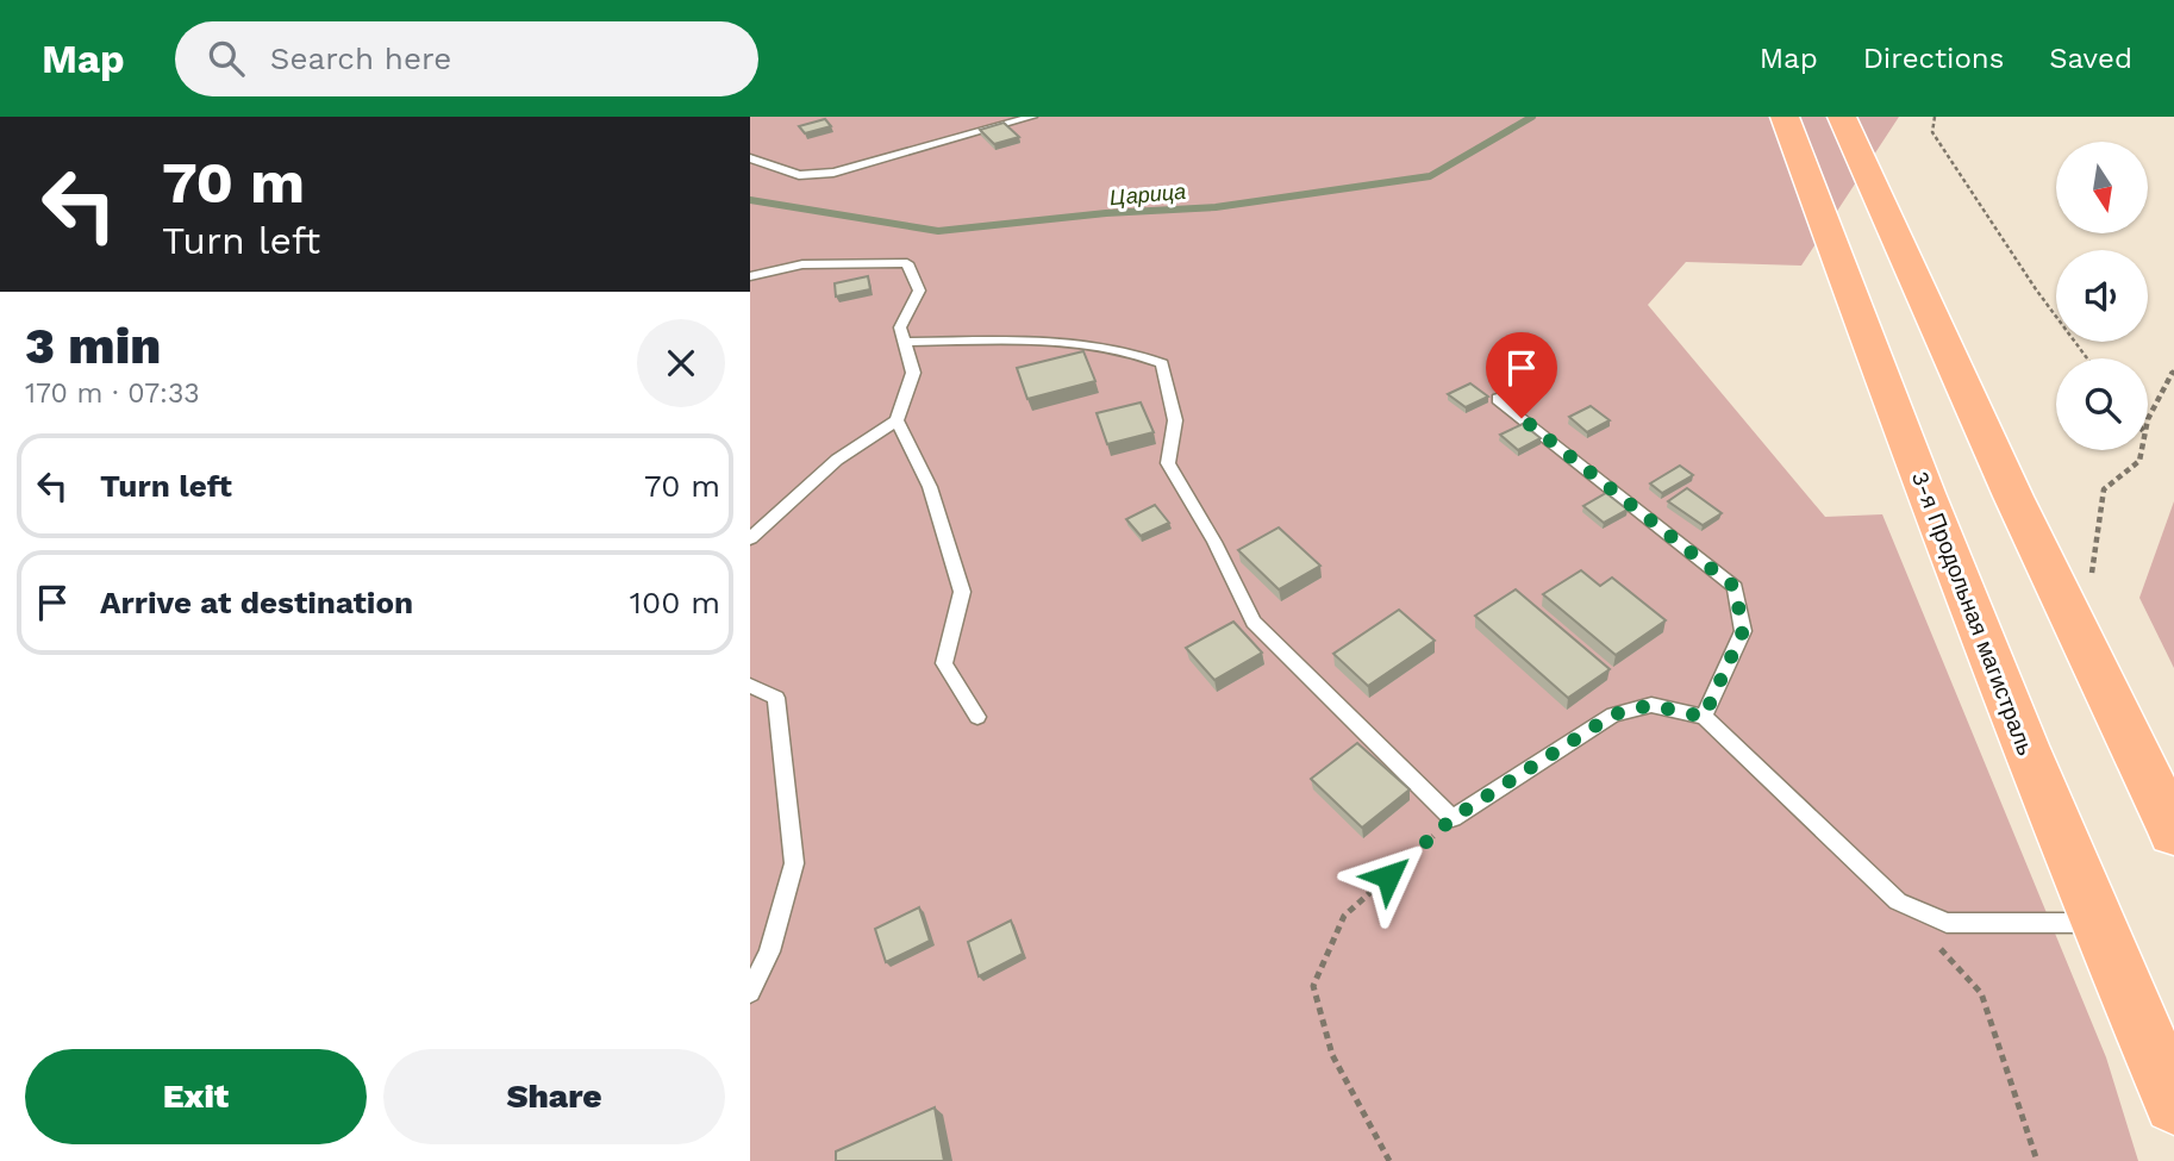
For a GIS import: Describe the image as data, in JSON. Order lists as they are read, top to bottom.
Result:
{
  "streets": {
    "highway": ["3-я Продольная магистраль"]
  },
  "water": ["Царица"],
  "north": "bottom",
  "page": {
    "header": "Map",
    "search": "Search here",
    "nav": ["Map", "Directions", "Saved"],
    "turn": ["70 m", "Turn left"],
    "heading": ["3 min", "170 m · 07:33"],
    "list": [
      {
        "name": "Turn left",
        "value": "70 m"
      },
      {
        "name": "Arrive at destination",
        "value": "100 m"
      }
    ],
    "buttons": ["Exit", "Share"]
  }
}
